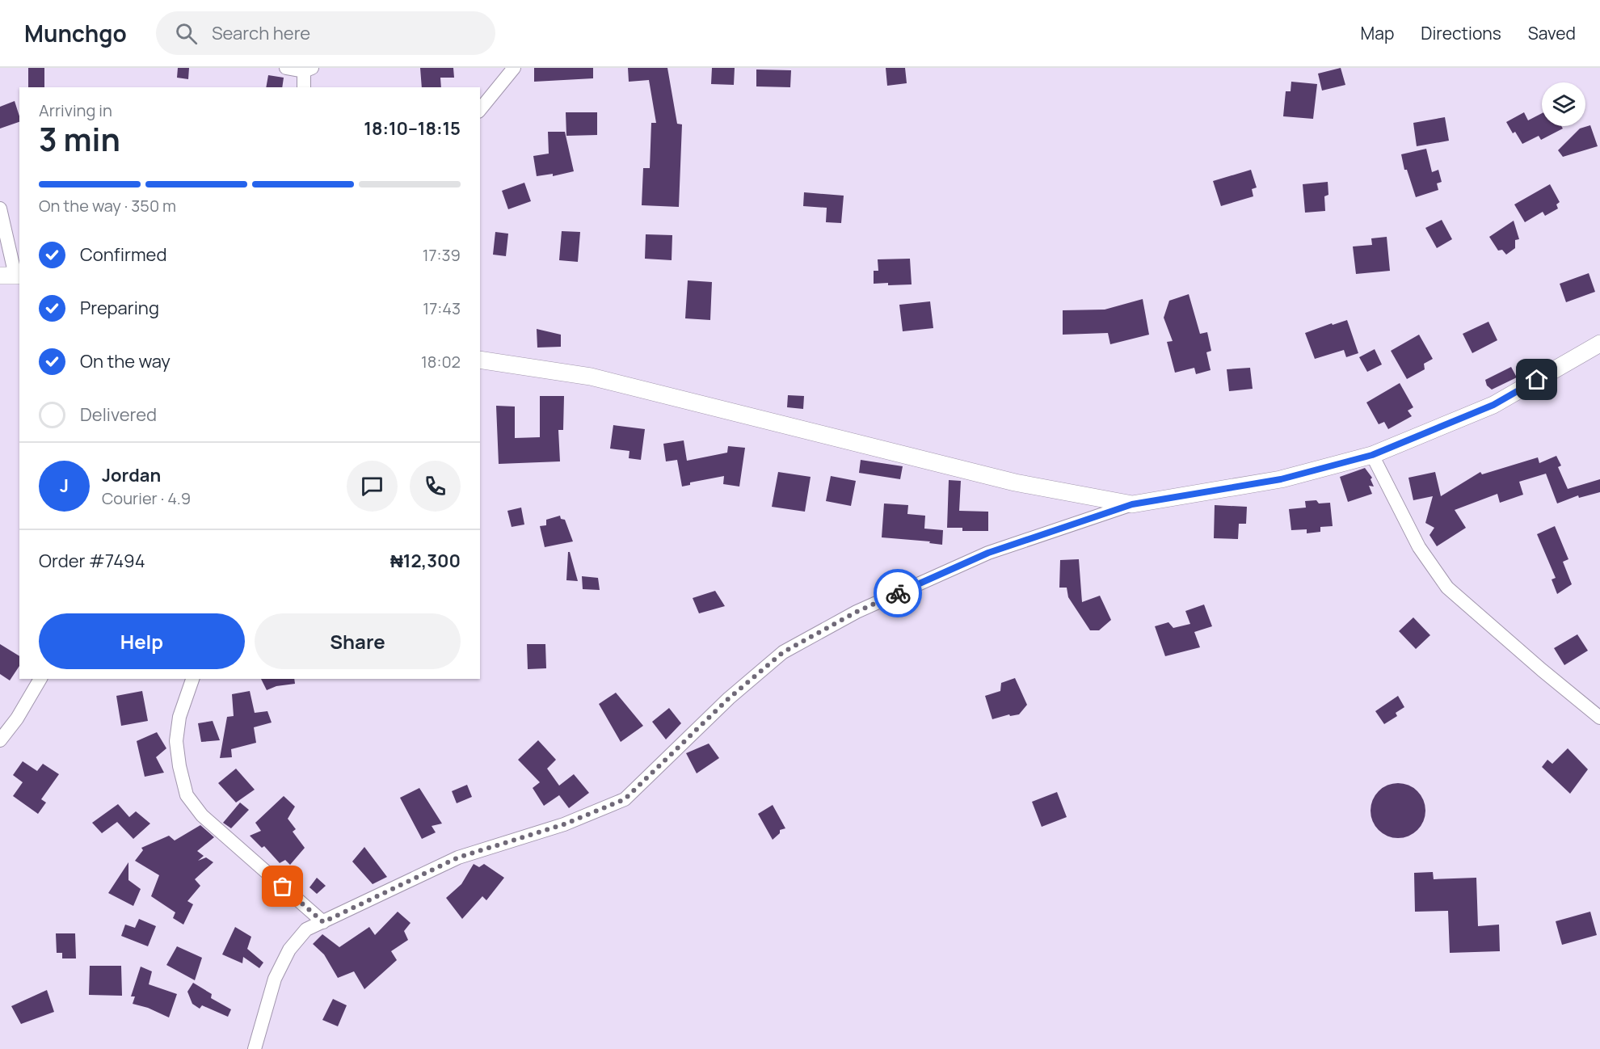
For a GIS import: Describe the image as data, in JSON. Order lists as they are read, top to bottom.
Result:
{
  "page": {
    "header": "Munchgo",
    "search": "Search here",
    "nav": ["Map", "Directions", "Saved"],
    "heading": ["3 min", "Arriving in", "18:10–18:15"],
    "panel": [
      "Jordan",
      "Courier · 4.9",
      "Order #7494",
      "₦12,300"
    ],
    "bar": "On the way · 350 m",
    "list": [
      ["Confirmed", "17:39"],
      ["Preparing", "17:43"],
      ["On the way", "18:02"],
      "Delivered"
    ],
    "round": "J",
    "buttons": ["Help", "Share"]
  }
}
